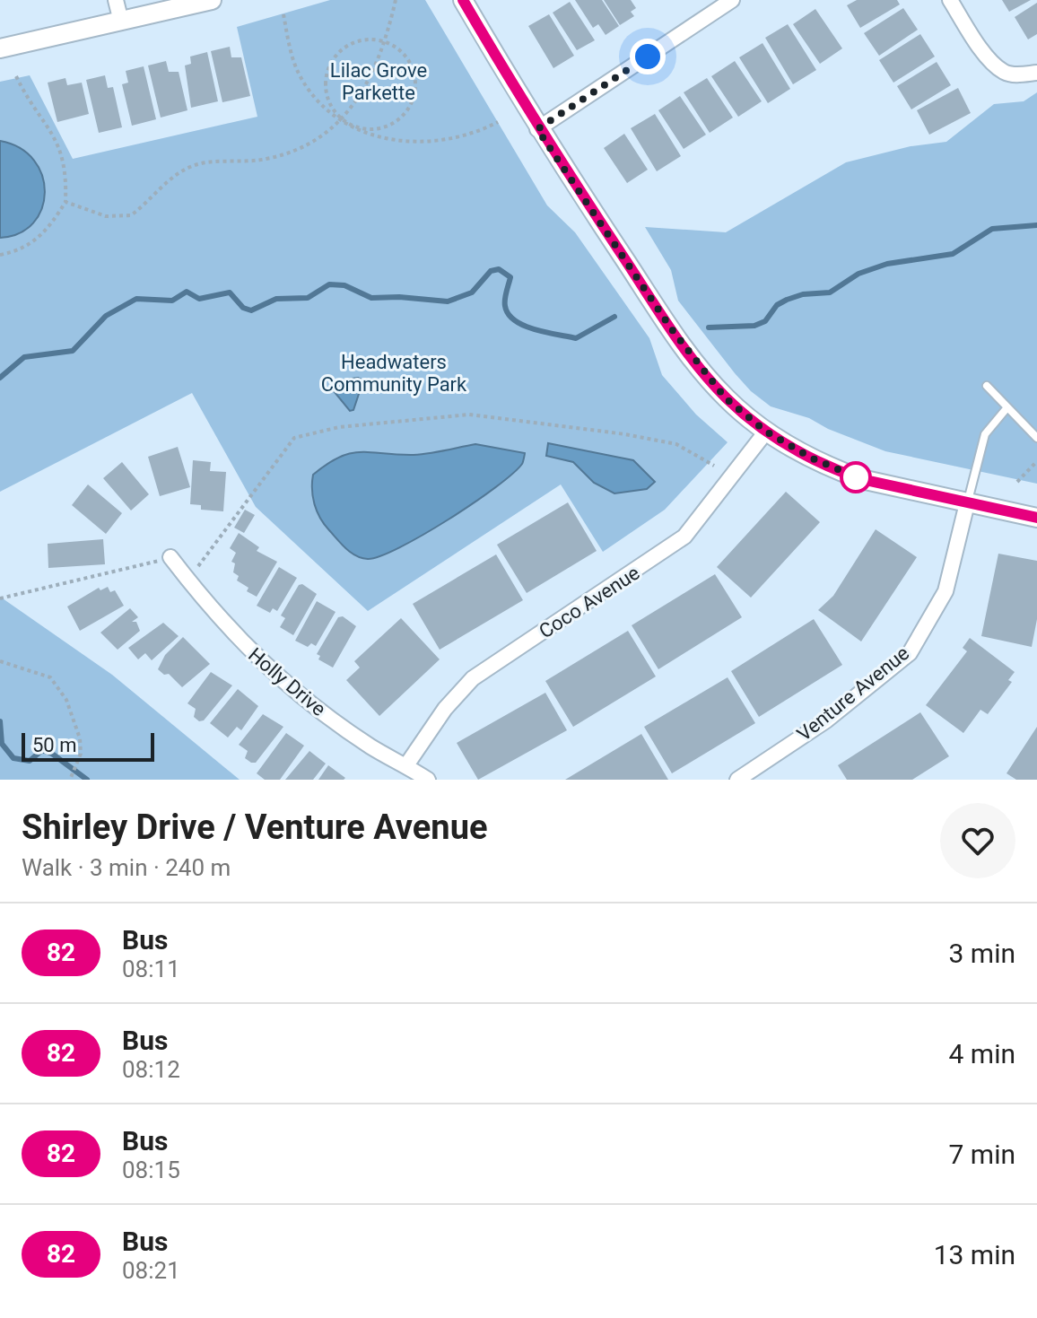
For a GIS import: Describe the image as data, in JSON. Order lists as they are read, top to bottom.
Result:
{
  "streets": {
    "street": ["Coco Avenue", "Holly Drive", "Venture Avenue"]
  },
  "crossings": [
    ["Coco Avenue", "Holly Drive"]
  ],
  "parks": ["Lilac Grove Parkette", "Headwaters Community Park"],
  "lines": ["bus line 82"],
  "scale_bar": "50 m",
  "page": {
    "scale": "50 m",
    "heading": ["Shirley Drive / Venture Avenue", "Walk · 3 min · 240 m"],
    "list": [
      {
        "mark": "82",
        "name": "Bus",
        "note": "08:11",
        "value": "3 min"
      },
      {
        "mark": "82",
        "name": "Bus",
        "note": "08:12",
        "value": "4 min"
      },
      {
        "mark": "82",
        "name": "Bus",
        "note": "08:15",
        "value": "7 min"
      },
      {
        "mark": "82",
        "name": "Bus",
        "note": "08:21",
        "value": "13 min"
      }
    ]
  }
}
